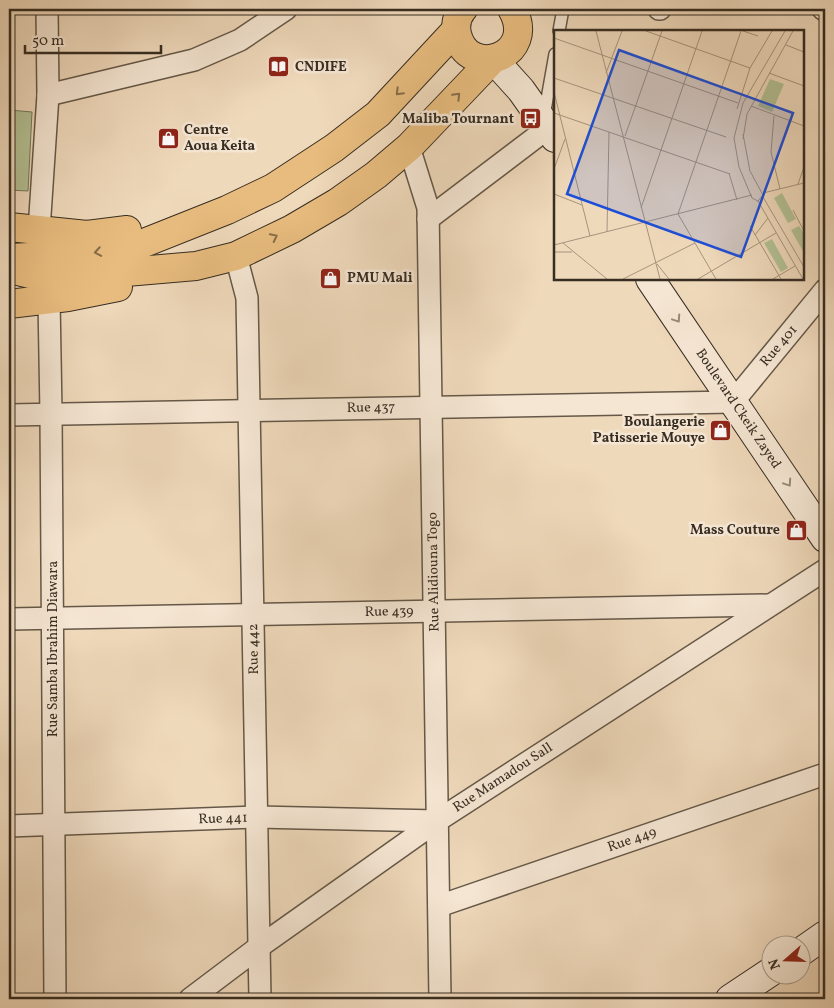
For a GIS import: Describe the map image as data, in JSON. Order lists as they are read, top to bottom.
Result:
{
  "streets": {
    "main road": ["Boulevard Ckeik Zayed"],
    "street": [
      "Rue 401",
      "Rue 437",
      "Rue Alidiouna Togo",
      "Rue 439",
      "Rue Samba Ibrahim Diawara",
      "Rue 442",
      "Rue Mamadou Sall",
      "Rue 441",
      "Rue 449"
    ]
  },
  "crossings": [
    ["Rue 401", "Rue 437"],
    ["Rue 401", "Boulevard Ckeik Zayed"],
    ["Rue 437", "Boulevard Ckeik Zayed"],
    ["Rue 437", "Rue Alidiouna Togo"],
    ["Rue 437", "Rue Samba Ibrahim Diawara"],
    ["Rue 437", "Rue 442"],
    ["Rue Alidiouna Togo", "Rue 439"],
    ["Rue Alidiouna Togo", "Rue Mamadou Sall"],
    ["Rue Alidiouna Togo", "Rue 441"],
    ["Rue Alidiouna Togo", "Rue 449"],
    ["Rue 439", "Rue Samba Ibrahim Diawara"],
    ["Rue 439", "Rue 442"],
    ["Rue 439", "Rue Mamadou Sall"],
    ["Rue Samba Ibrahim Diawara", "Rue 441"],
    ["Rue 442", "Rue Mamadou Sall"],
    ["Rue 442", "Rue 441"],
    ["Rue Mamadou Sall", "Rue 441"]
  ],
  "one_way": ["Boulevard Ckeik Zayed"],
  "places": {
    "library": ["CNDIFE"],
    "bus stop": ["Maliba Tournant"],
    "shop": [
      "Centre Aoua Keita",
      "PMU Mali",
      "Boulangerie Patisserie Mouye",
      "Mass Couture"
    ]
  },
  "scale_bar": "50 m",
  "north": "left"
}
